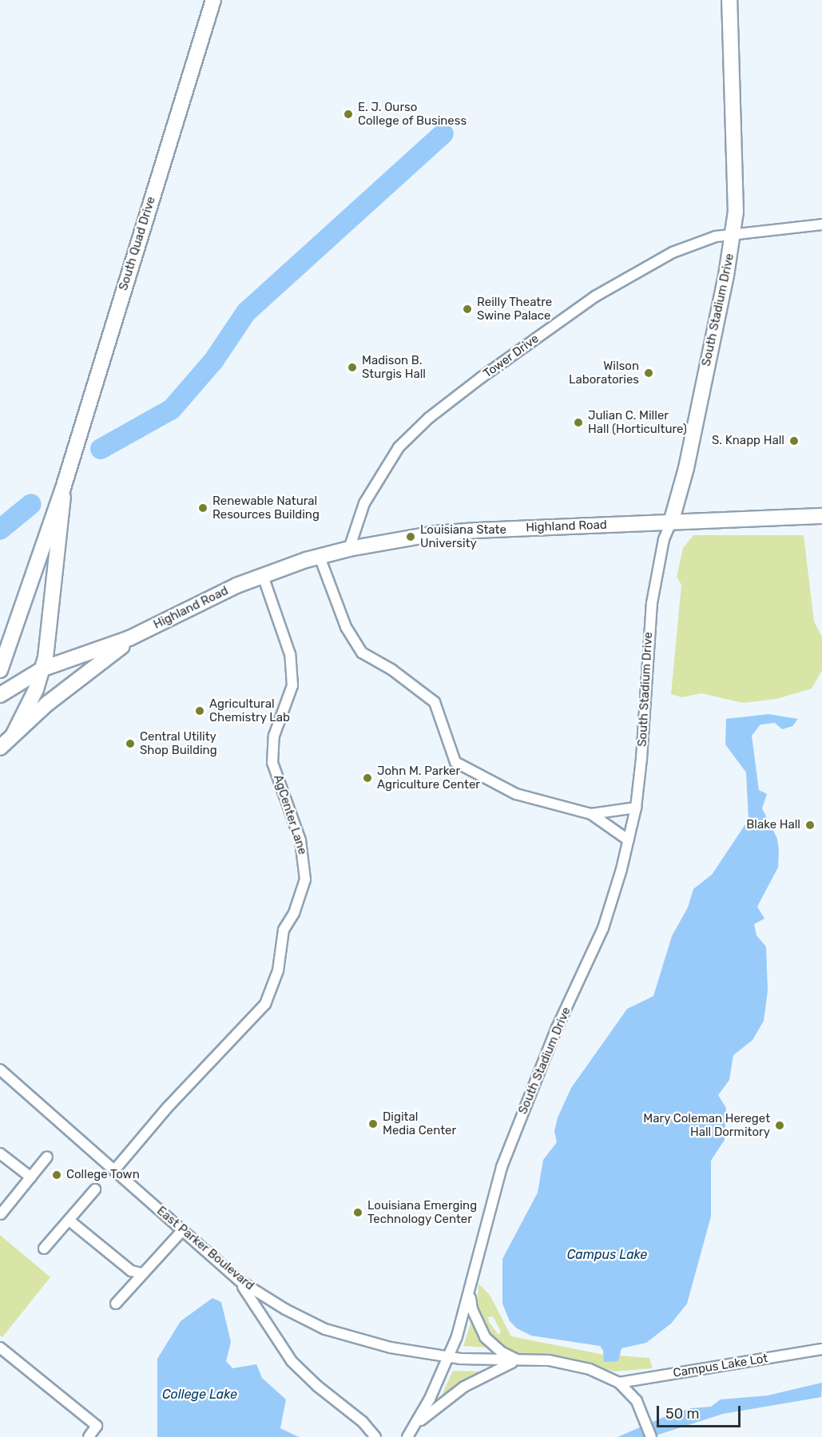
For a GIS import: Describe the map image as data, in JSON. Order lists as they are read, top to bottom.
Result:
{
  "streets": {
    "street": [
      "South Quad Drive",
      "South Stadium Drive",
      "Tower Drive",
      "Highland Road",
      "AgCenter Lane",
      "East Parker Boulevard",
      "Campus Lake Lot"
    ]
  },
  "crossings": [
    ["South Quad Drive", "Highland Road"],
    ["South Stadium Drive", "Tower Drive"],
    ["South Stadium Drive", "Highland Road"],
    ["South Stadium Drive", "East Parker Boulevard"],
    ["Tower Drive", "Highland Road"],
    ["Highland Road", "AgCenter Lane"],
    ["AgCenter Lane", "East Parker Boulevard"],
    ["East Parker Boulevard", "Campus Lake Lot"]
  ],
  "water": ["Campus Lake", "College Lake"],
  "places": [
    "E. J. Ourso College of Business",
    "Reilly Theatre Swine Palace",
    "Madison B. Sturgis Hall",
    "Wilson Laboratories",
    "Julian C. Miller Hall (Horticulture)",
    "S. Knapp Hall",
    "Renewable Natural Resources Building",
    "Louisiana State University",
    "Agricultural Chemistry Lab",
    "Central Utility Shop Building",
    "John M. Parker Agriculture Center",
    "Blake Hall",
    "Digital Media Center",
    "Mary Coleman Hereget Hall Dormitory",
    "College Town",
    "Louisiana Emerging Technology Center"
  ],
  "scale_bar": "50 m"
}
